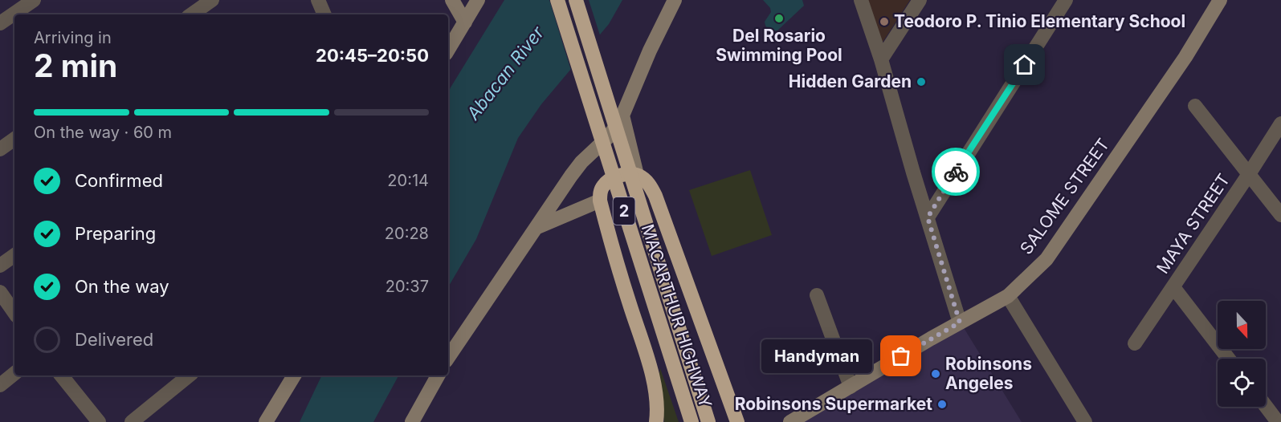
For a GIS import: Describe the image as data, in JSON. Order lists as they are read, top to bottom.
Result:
{
  "streets": {
    "highway": ["2", "MACARTHUR HIGHWAY"],
    "street": ["SALOME STREET", "MAYA STREET"]
  },
  "water": ["Abacan River"],
  "places": [
    "Del Rosario Swimming Pool",
    "Teodoro P. Tinio Elementary School",
    "Hidden Garden",
    "Handyman",
    "Robinsons Angeles",
    "Robinsons Supermarket"
  ],
  "north": "bottom",
  "page": {
    "heading": ["2 min", "Arriving in", "20:45–20:50"],
    "bar": "On the way · 60 m",
    "list": [
      ["Confirmed", "20:14"],
      ["Preparing", "20:28"],
      ["On the way", "20:37"],
      "Delivered"
    ],
    "bubble": "Handyman"
  }
}
